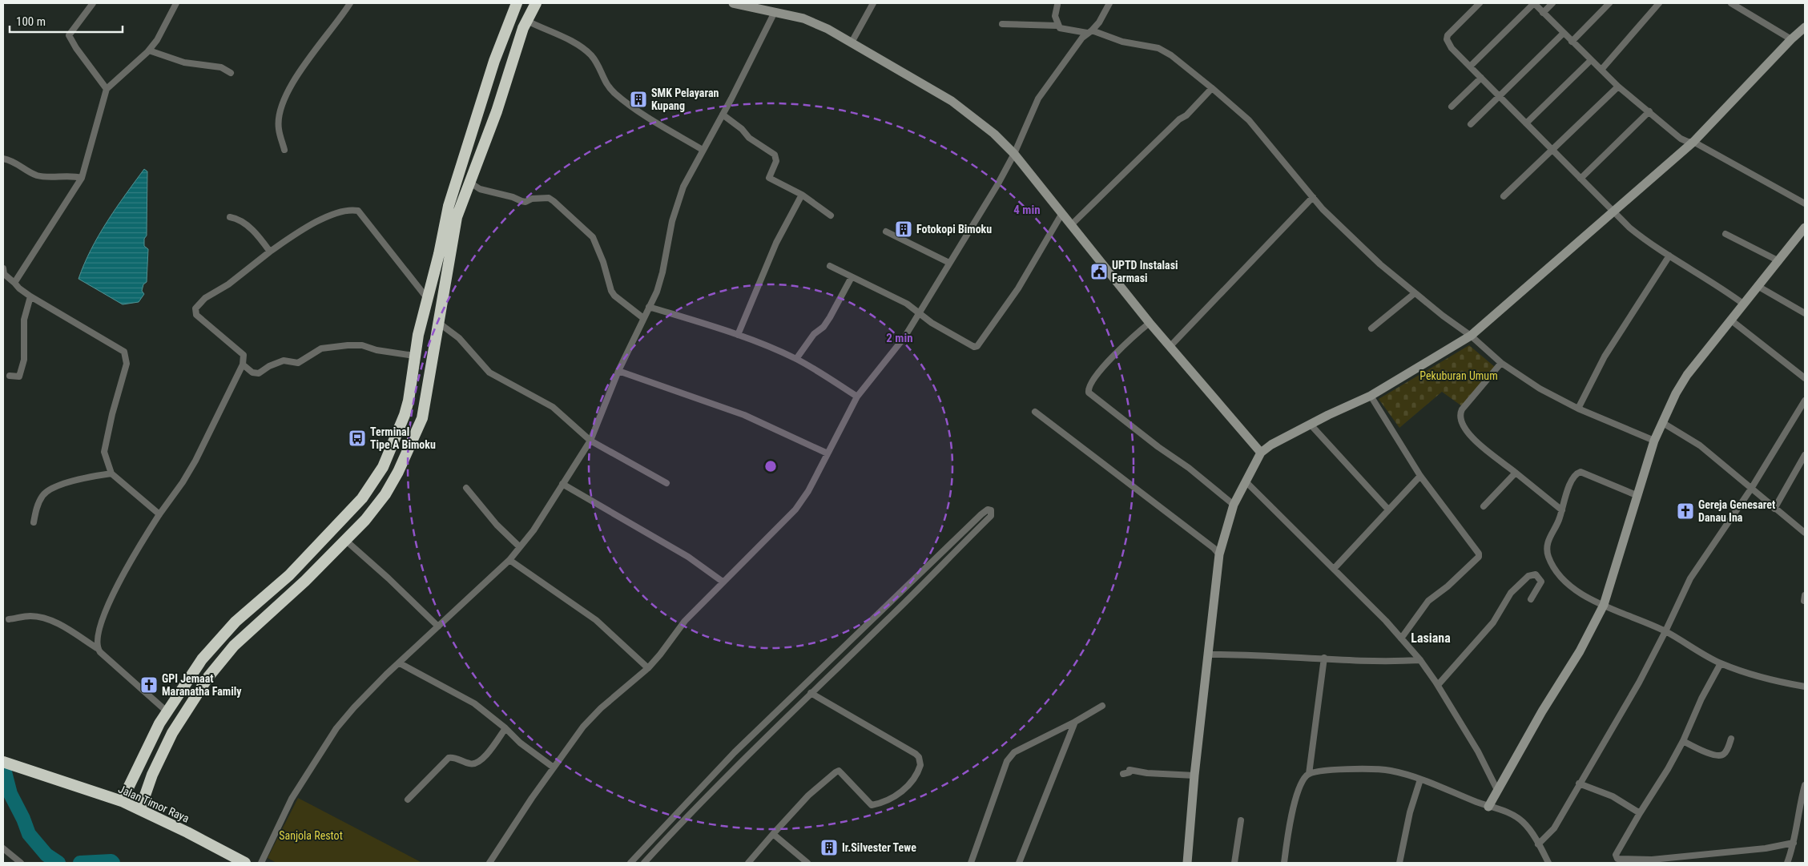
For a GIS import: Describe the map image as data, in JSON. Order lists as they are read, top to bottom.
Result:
{
  "streets": {
    "highway": ["Jalan Timor Raya"]
  },
  "districts": ["Lasiana"],
  "parks": ["Pekuburan Umum", "Sanjola Restot"],
  "places": {
    "building": ["SMK Pelayaran Kupang", "Fotokopi Bimoku", "Ir.Silvester Tewe"],
    "public building": ["UPTD Instalasi Farmasi"],
    "bus stop": ["Terminal Tipe A Bimoku"],
    "church": ["Gereja Genesaret Danau Ina", "GPI Jemaat Maranatha Family"]
  },
  "scale_bar": "100 m",
  "rings": ["4 min", "2 min"]
}
